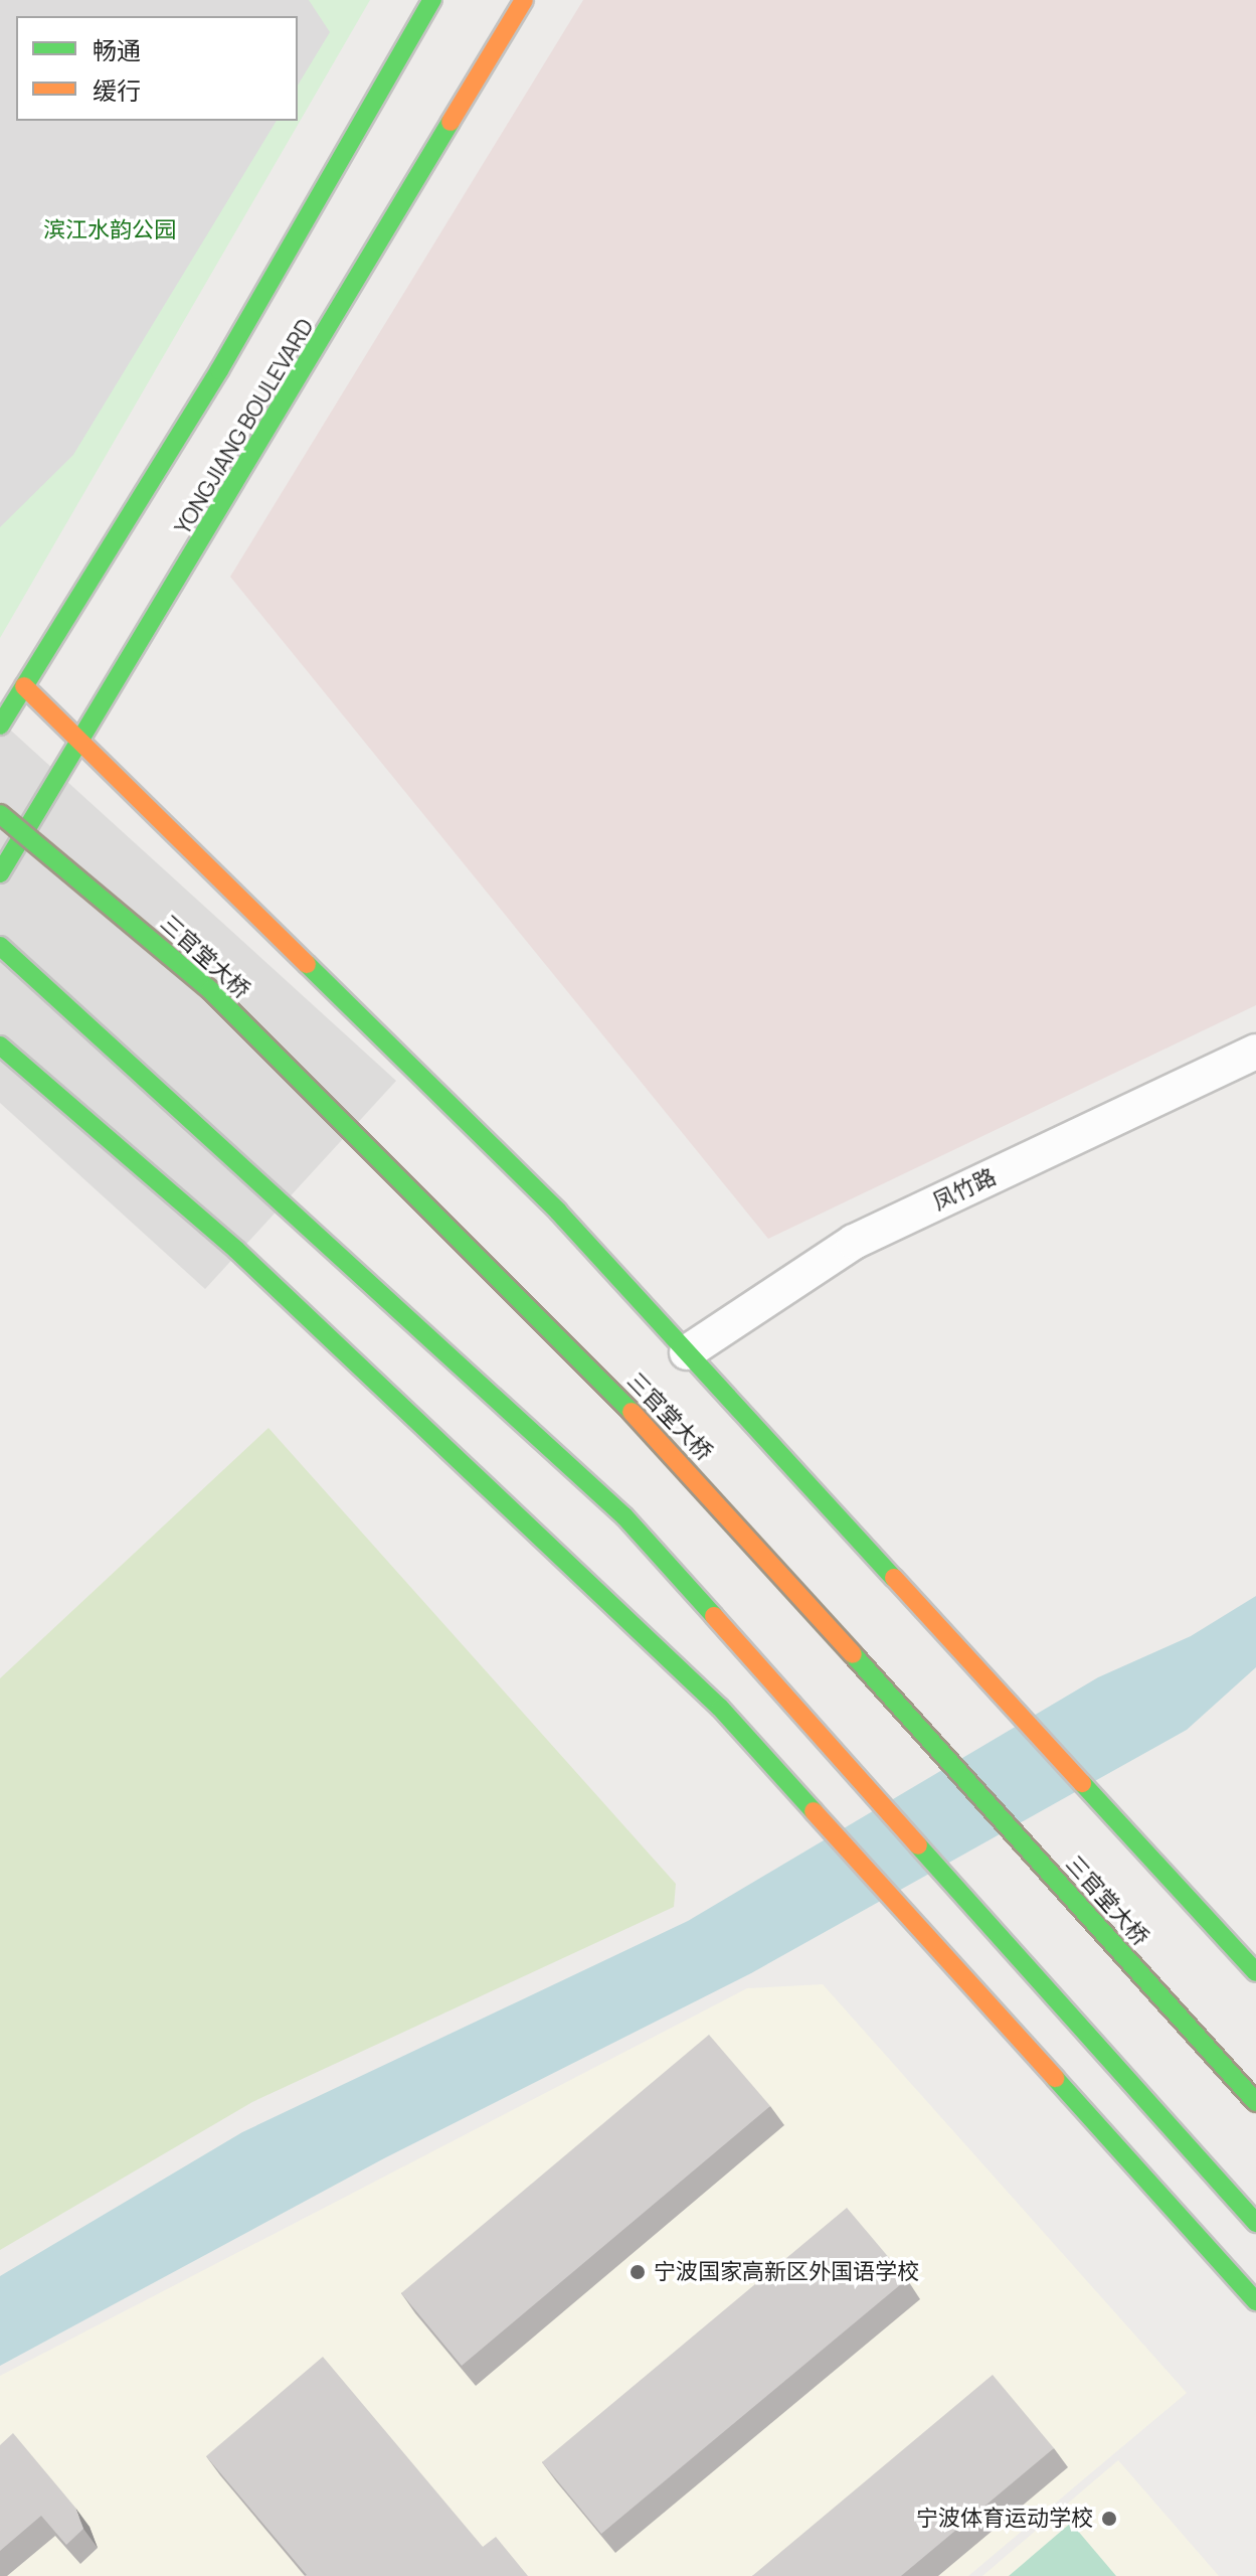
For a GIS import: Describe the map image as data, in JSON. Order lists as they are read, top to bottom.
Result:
{
  "streets": {
    "main road": ["YONGJIANG BOULEVARD", "三官堂大桥"],
    "street": ["凤竹路"]
  },
  "parks": ["滨江水韵公园"],
  "places": ["宁波国家高新区外国语学校", "宁波体育运动学校"],
  "legend": ["畅通", "缓行"]
}
